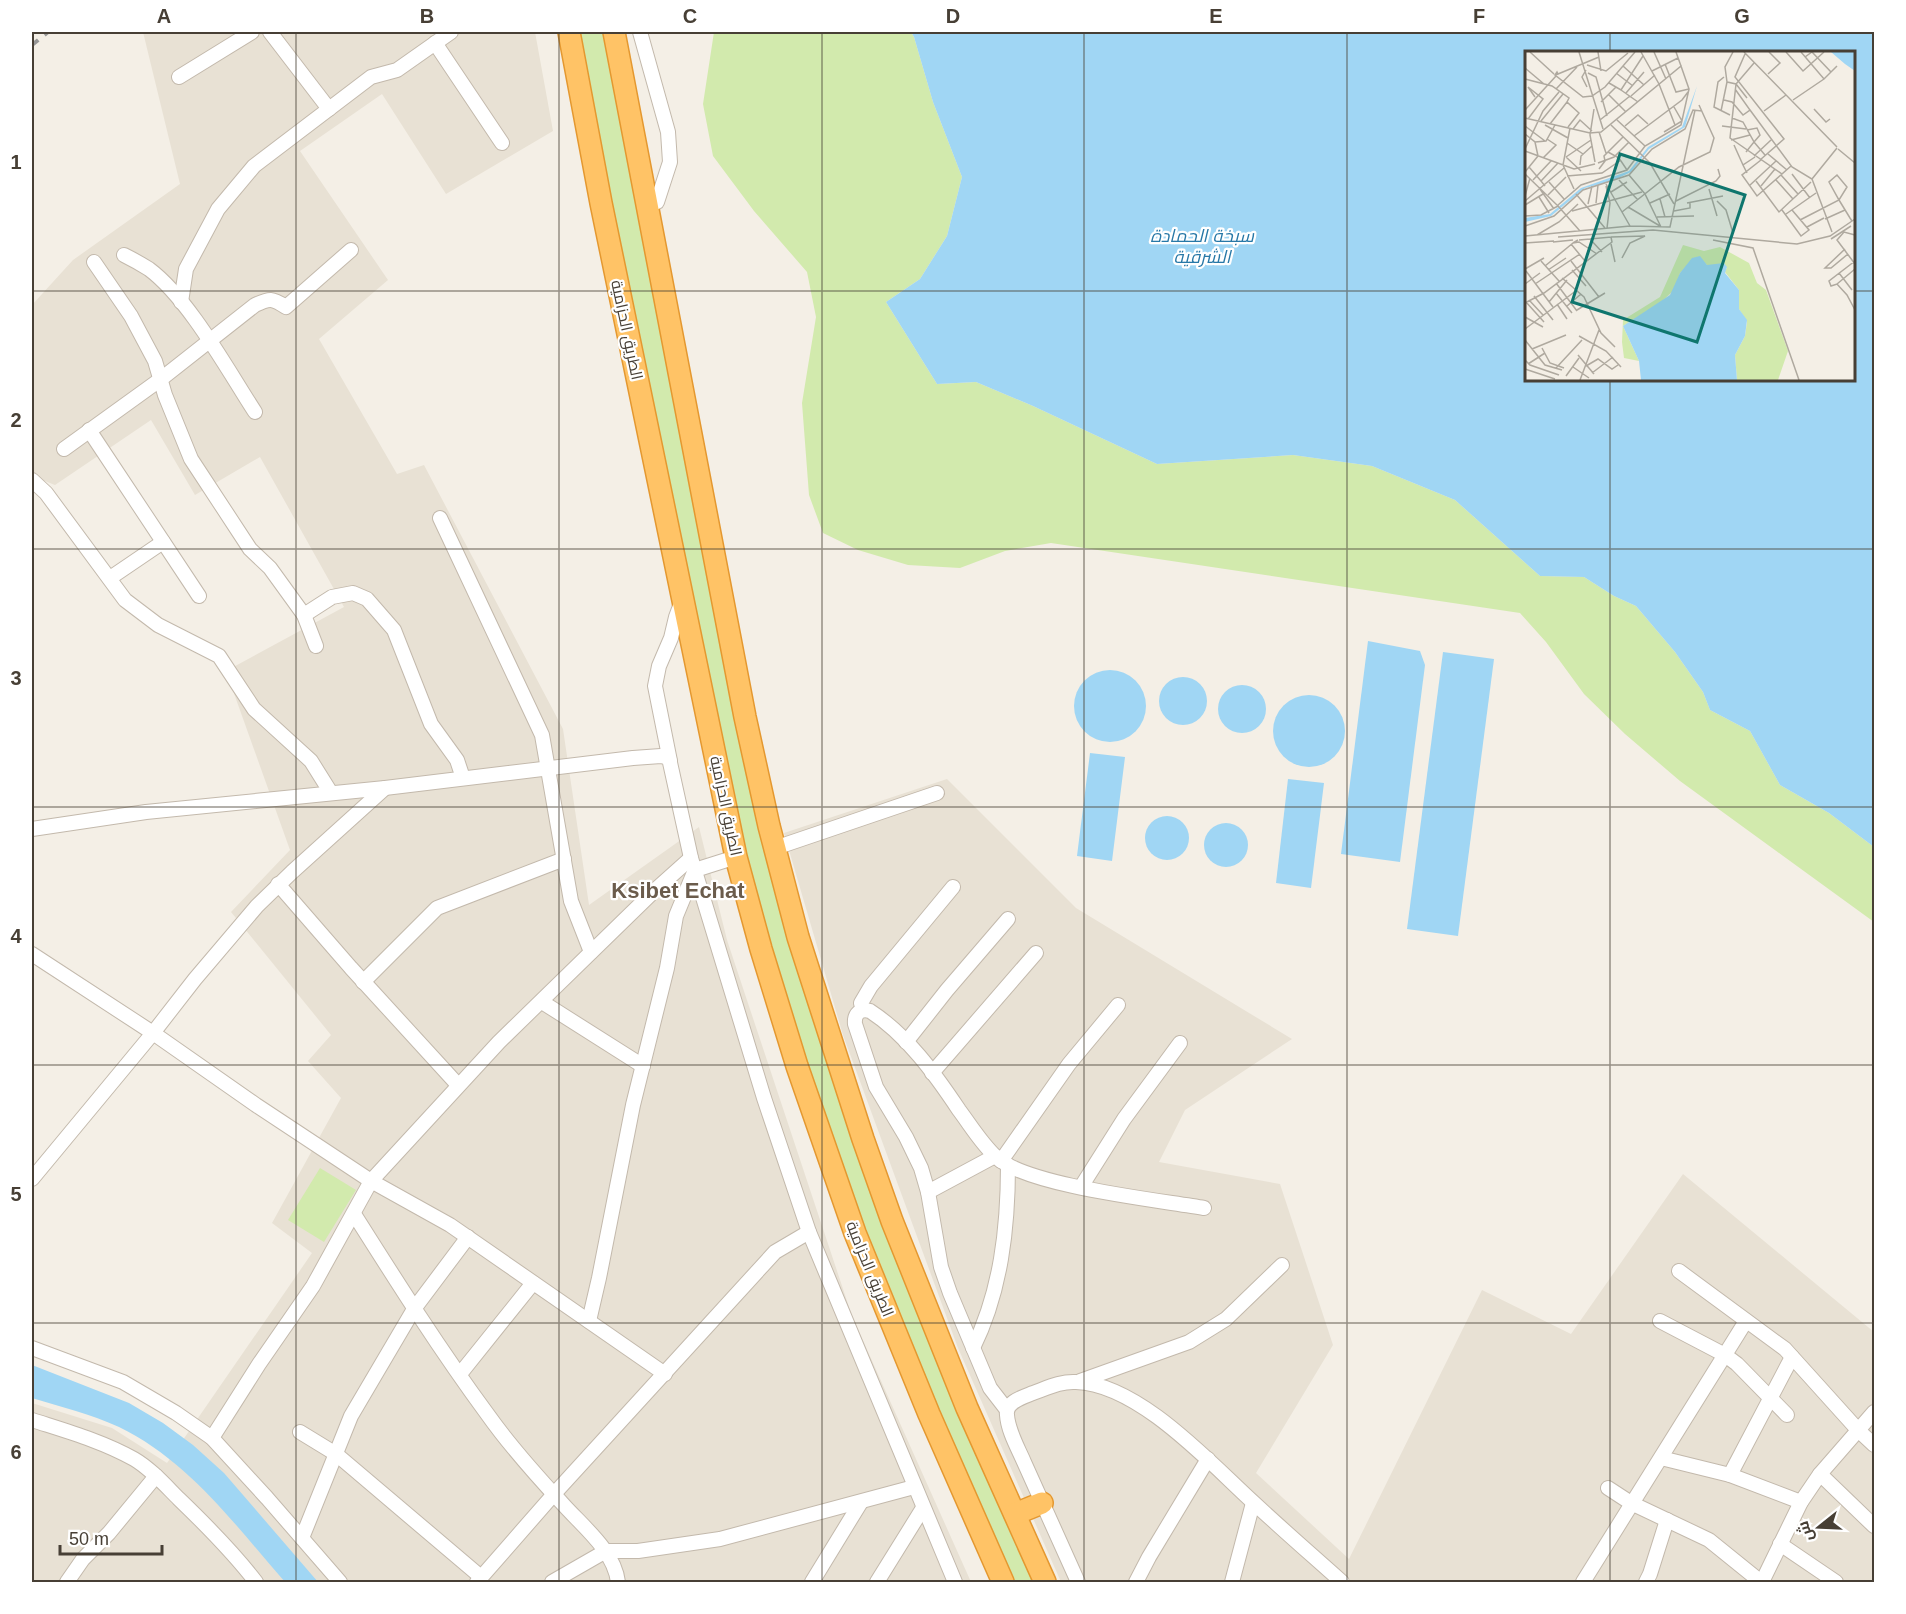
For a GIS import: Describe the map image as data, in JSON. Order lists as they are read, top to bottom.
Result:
{
  "streets": {
    "highway": ["الطريق الحزامية"]
  },
  "districts": ["Ksibet Echat"],
  "water": ["سبخة الحمادة الشرقية"],
  "scale_bar": "50 m",
  "north": "left",
  "grid": {
    "columns": [
      "A",
      "B",
      "C",
      "D",
      "E",
      "F",
      "G"
    ],
    "rows": [
      "1",
      "2",
      "3",
      "4",
      "5",
      "6"
    ]
  }
}
